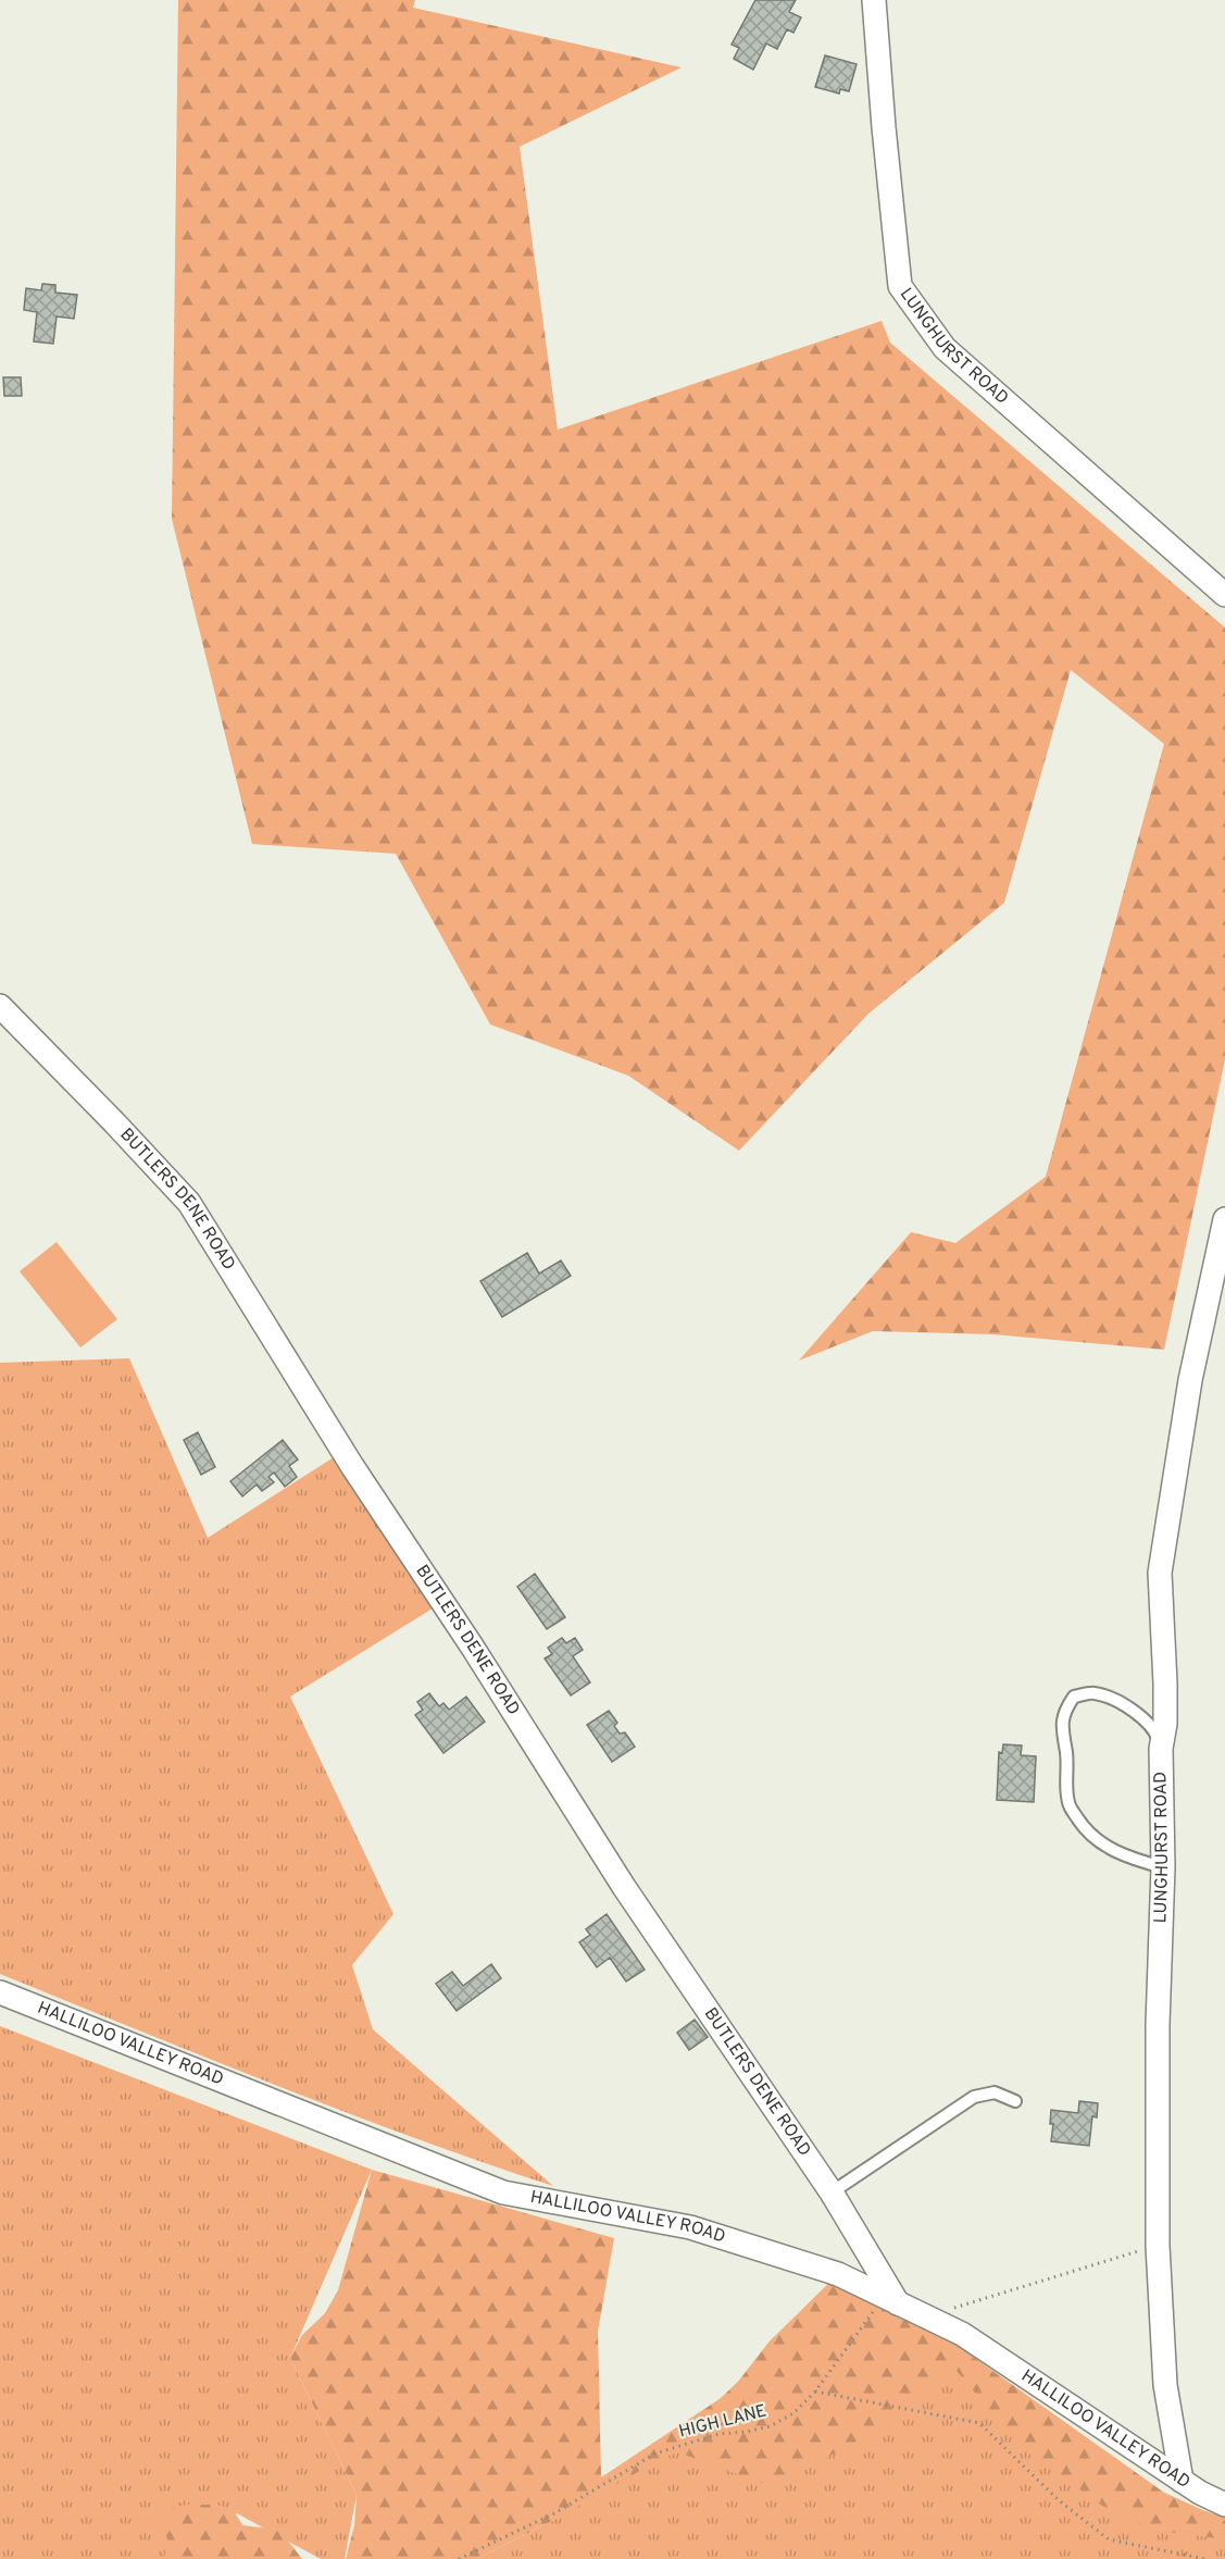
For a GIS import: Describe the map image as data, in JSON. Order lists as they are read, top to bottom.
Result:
{
  "streets": {
    "street": ["LUNGHURST ROAD", "BUTLERS DENE ROAD", "HALLILOO VALLEY ROAD"],
    "path": ["HIGH LANE"]
  },
  "crossings": [
    ["LUNGHURST ROAD", "HALLILOO VALLEY ROAD"],
    ["BUTLERS DENE ROAD", "HALLILOO VALLEY ROAD"],
    ["BUTLERS DENE ROAD", "HIGH LANE"],
    ["HALLILOO VALLEY ROAD", "HIGH LANE"]
  ]
}
